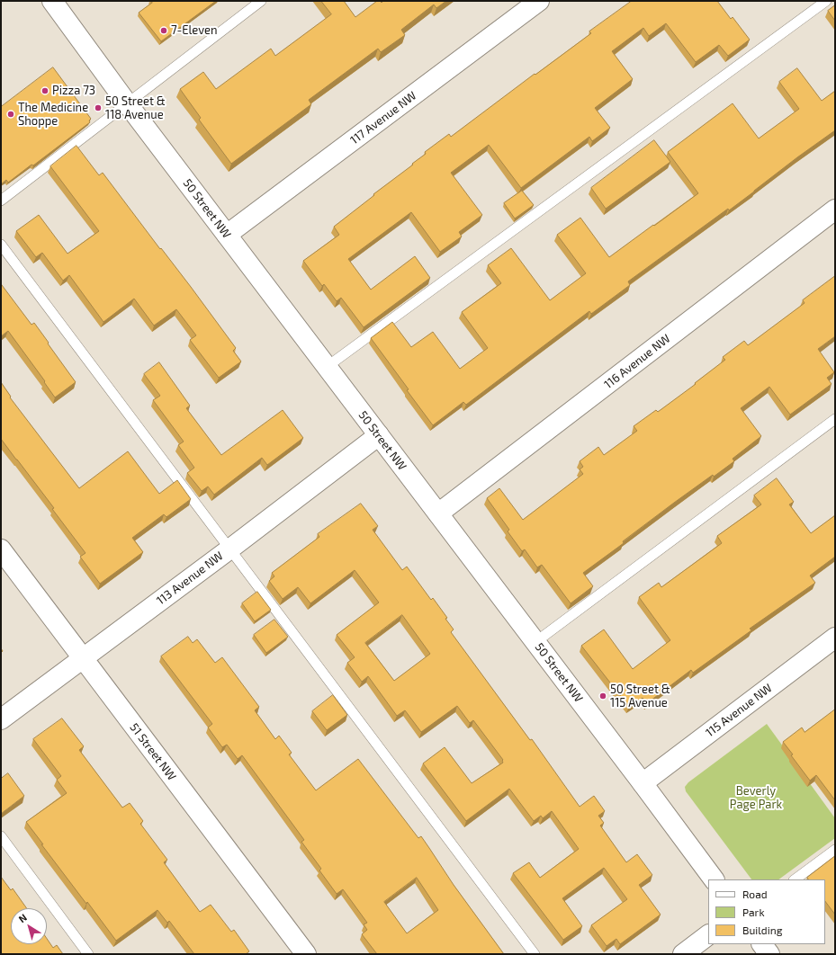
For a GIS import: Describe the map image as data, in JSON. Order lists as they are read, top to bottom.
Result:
{
  "streets": {
    "street": [
      "117 Avenue NW",
      "50 Street NW",
      "116 Avenue NW",
      "113 Avenue NW",
      "115 Avenue NW",
      "51 Street NW"
    ]
  },
  "crossings": [
    ["117 Avenue NW", "50 Street NW"],
    ["50 Street NW", "116 Avenue NW"],
    ["50 Street NW", "113 Avenue NW"],
    ["50 Street NW", "115 Avenue NW"],
    ["113 Avenue NW", "51 Street NW"]
  ],
  "parks": ["Beverly Page Park"],
  "places": [
    "7-Eleven",
    "Pizza 73",
    "50 Street & 118 Avenue",
    "The Medicine Shoppe",
    "50 Street & 115 Avenue"
  ],
  "legend": ["Road", "Park", "Building"],
  "north": "top left"
}
